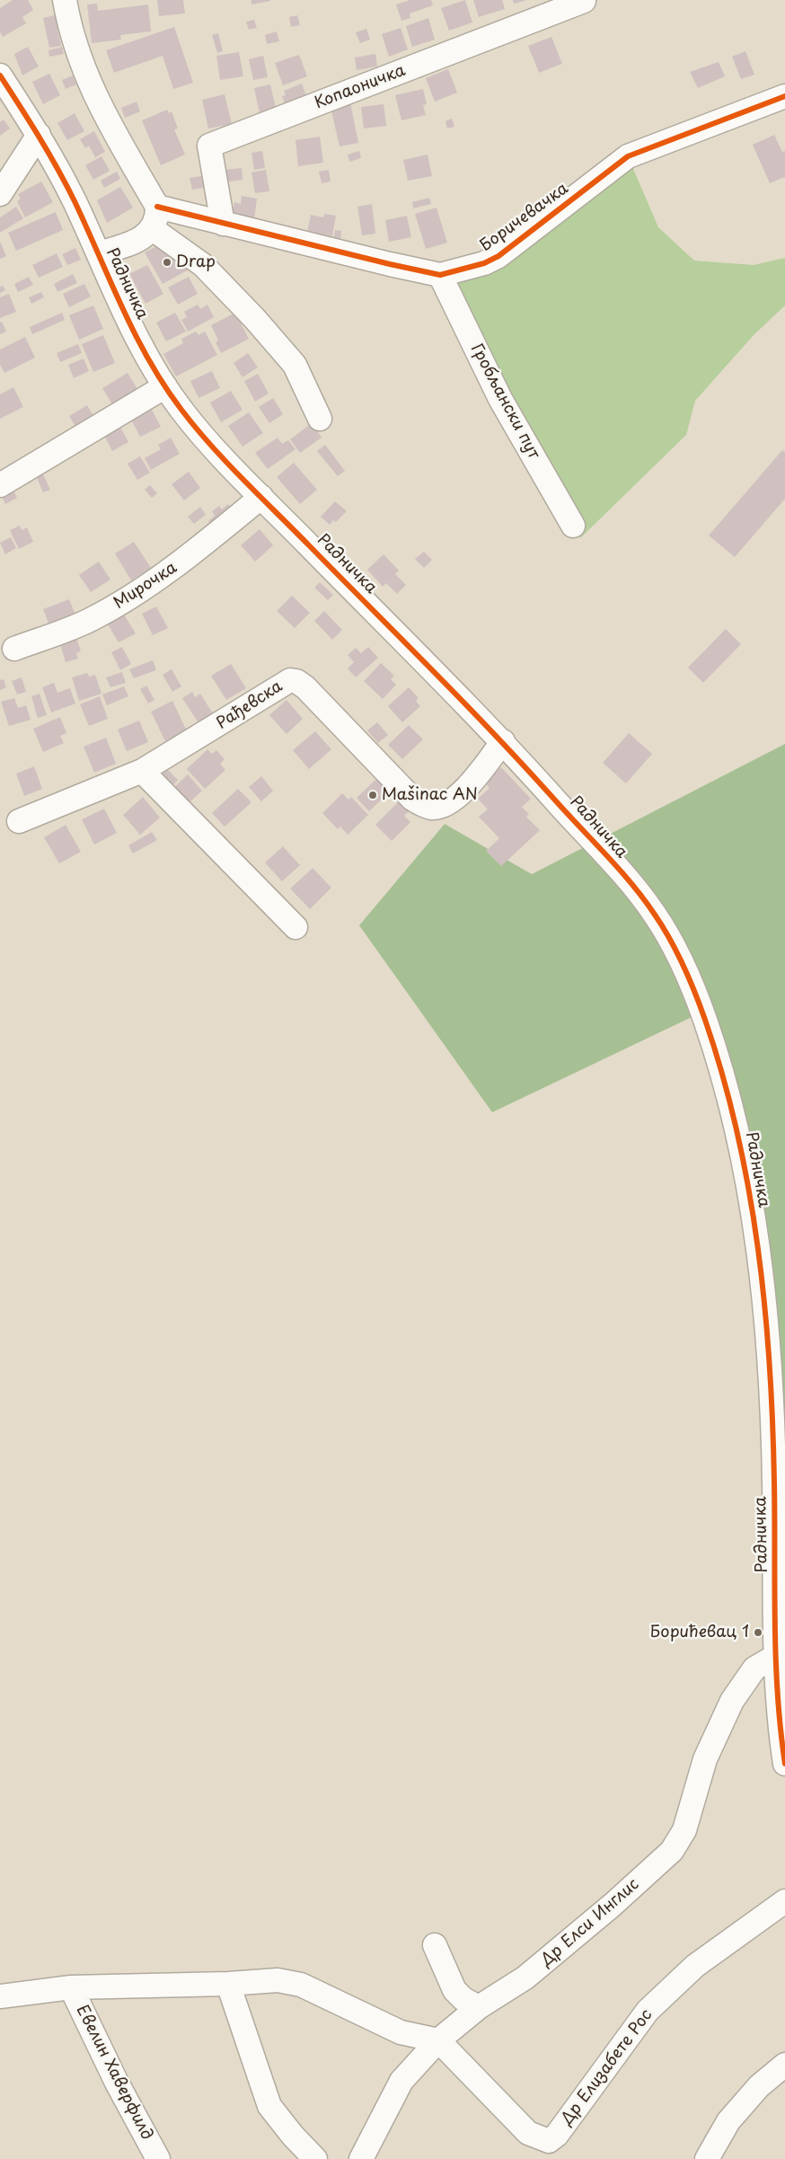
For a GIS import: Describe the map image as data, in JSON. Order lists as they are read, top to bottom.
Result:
{
  "streets": {
    "street": [
      "Копаоничка",
      "Боричевачка",
      "Радничка",
      "Гробљански пут",
      "Мирочка",
      "Рађевска",
      "Др Елси Инглис",
      "Др Елизабете Рос",
      "Евелин Хаверфилд"
    ]
  },
  "crossings": [
    ["Копаоничка", "Боричевачка"],
    ["Боричевачка", "Гробљански пут"],
    ["Радничка", "Мирочка"],
    ["Радничка", "Рађевска"],
    ["Радничка", "Др Елси Инглис"],
    ["Др Елси Инглис", "Др Елизабете Рос"]
  ],
  "places": ["Drap", "Mašinac AN", "Борићевац 1"]
}
